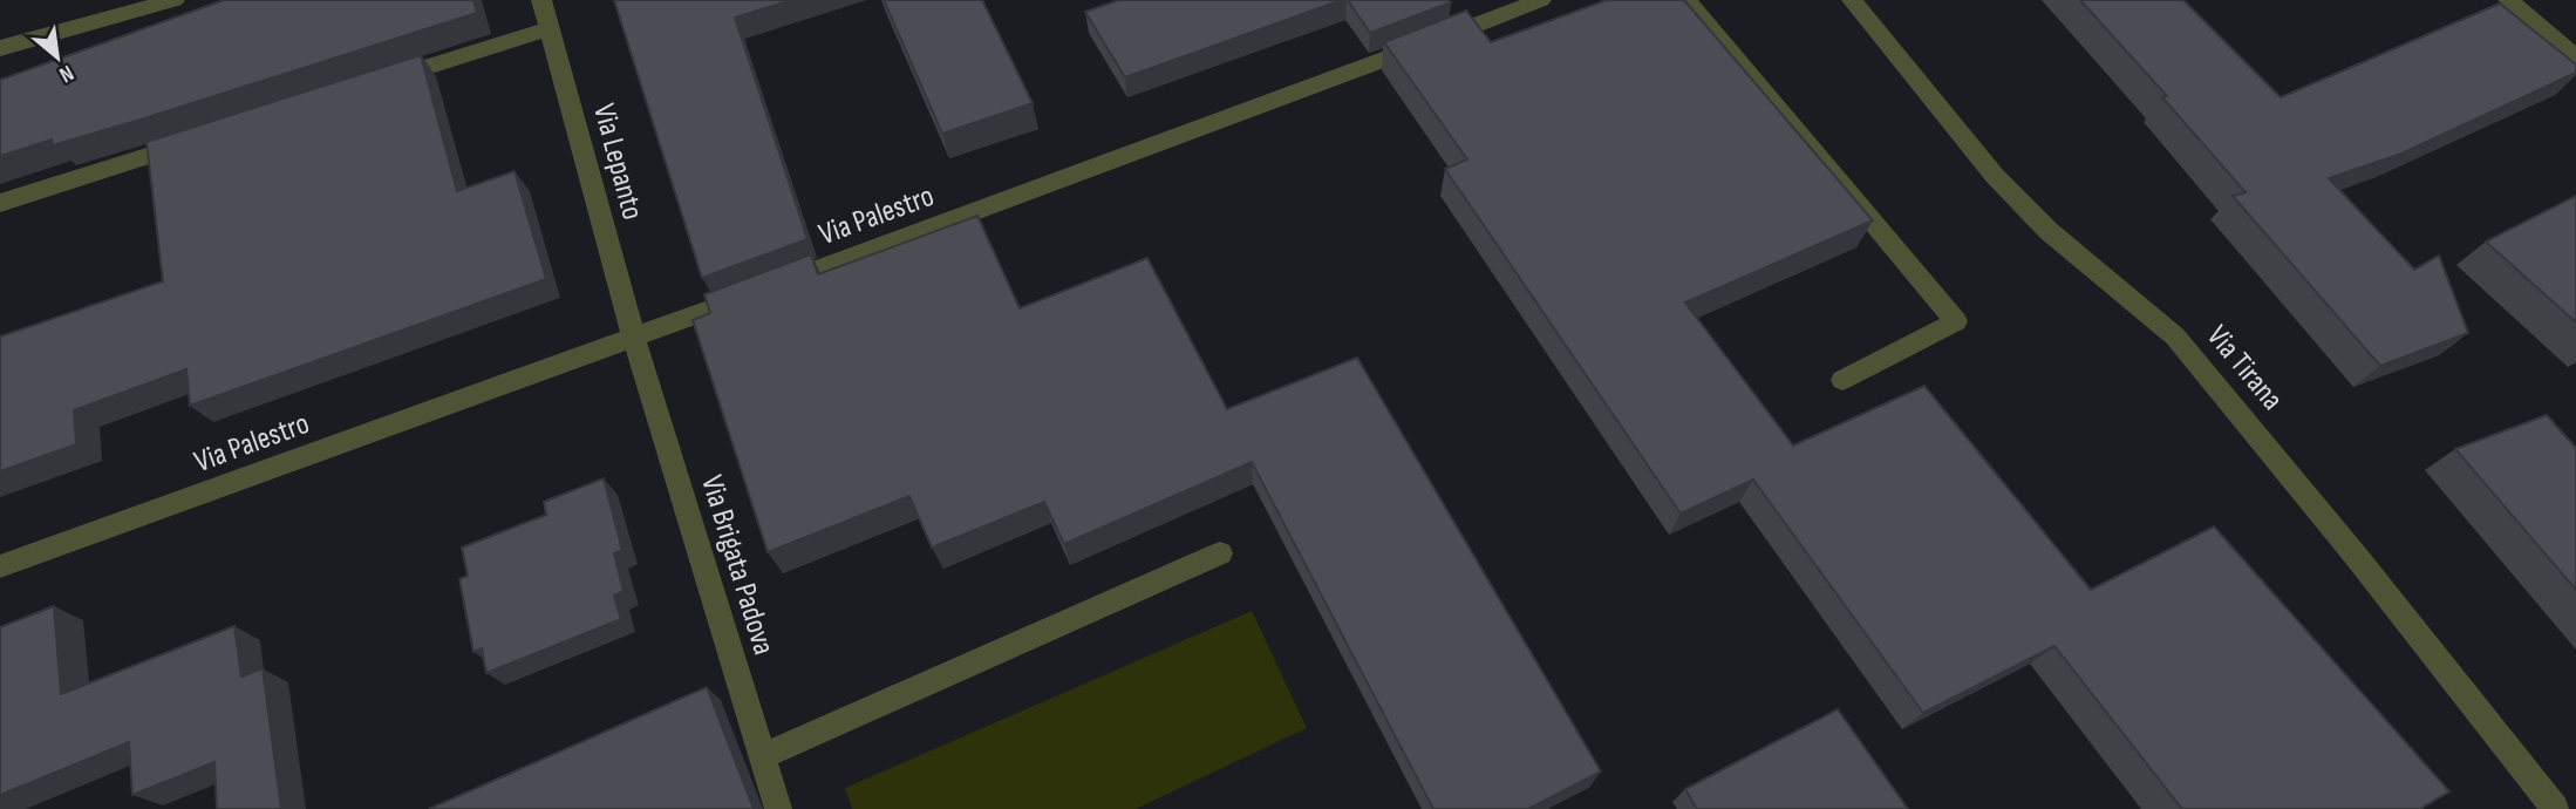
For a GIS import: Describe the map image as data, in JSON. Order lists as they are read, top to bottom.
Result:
{
  "streets": {
    "street": [
      "Via Lepanto",
      "Via Palestro",
      "Via Tirana",
      "Via Brigata Padova"
    ]
  },
  "crossings": [
    ["Via Lepanto", "Via Palestro"],
    ["Via Lepanto", "Via Brigata Padova"],
    ["Via Palestro", "Via Brigata Padova"]
  ],
  "north": "bottom right"
}
